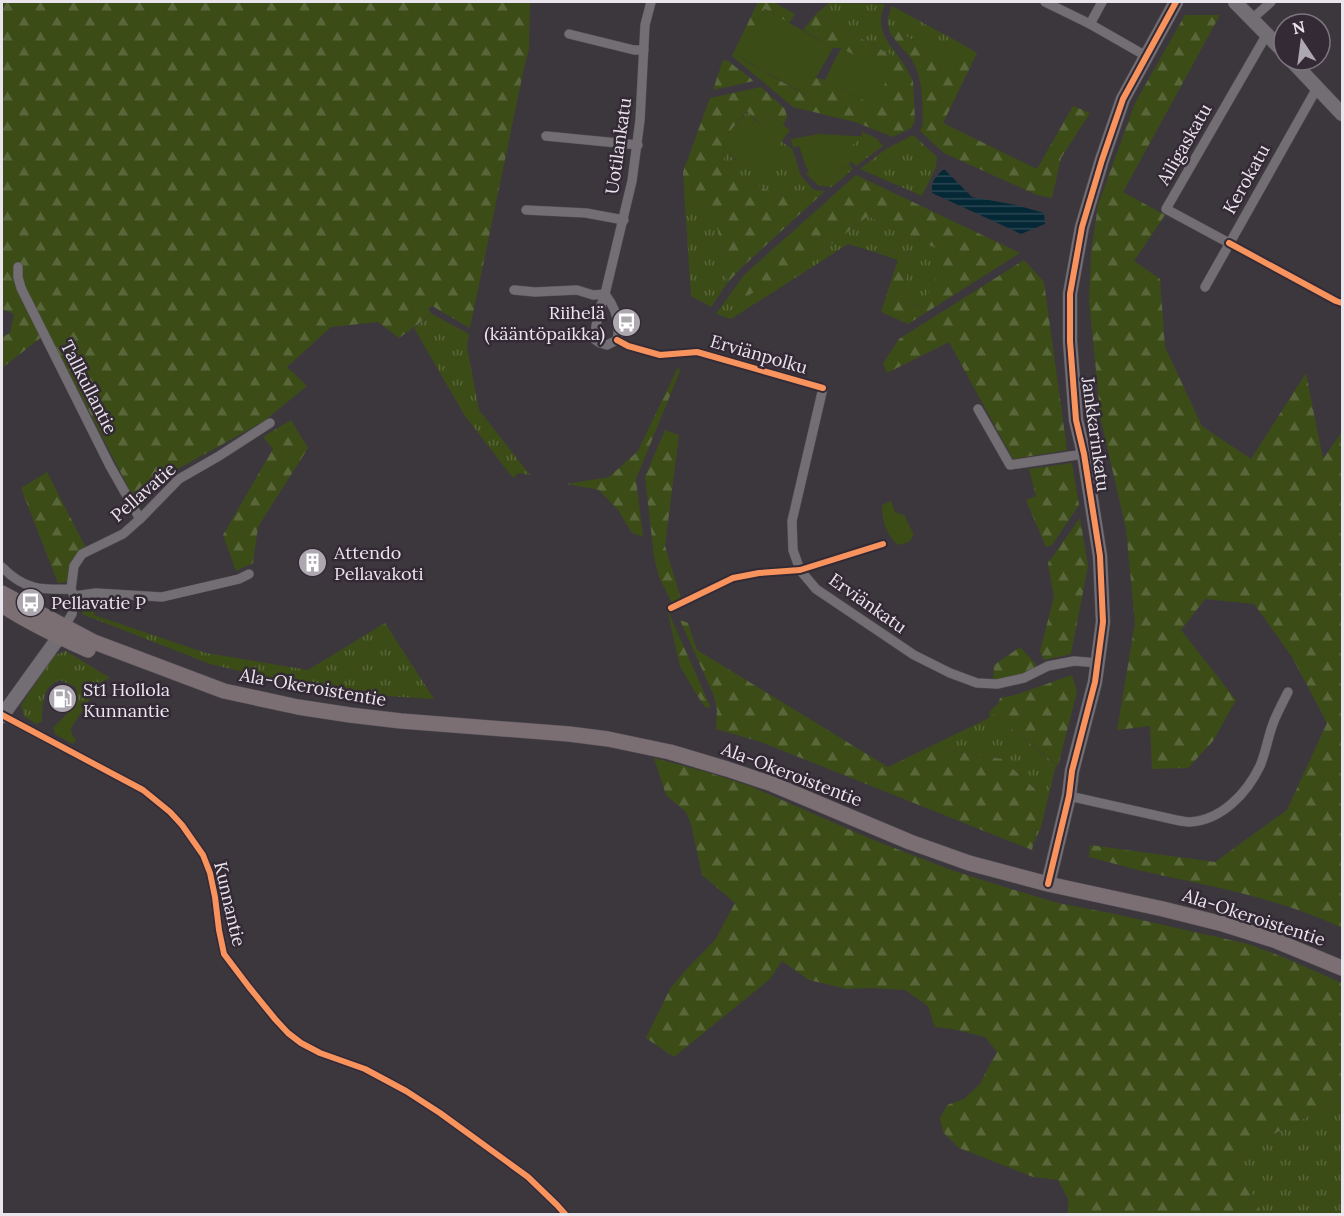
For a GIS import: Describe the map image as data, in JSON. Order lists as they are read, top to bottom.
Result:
{
  "streets": {
    "main road": ["Ala-Okeroistentie"],
    "street": [
      "Ailigaskatu",
      "Uotilankatu",
      "Kerokatu",
      "Tallkullantie",
      "Jankkarinkatu",
      "Pellavatie",
      "Erviänkatu",
      "Kunnantie"
    ],
    "cycle path": ["Erviänpolku"]
  },
  "crossings": [
    ["Ailigaskatu", "Kerokatu"],
    ["Tallkullantie", "Pellavatie"],
    ["Jankkarinkatu", "Erviänkatu"],
    ["Jankkarinkatu", "Ala-Okeroistentie"],
    ["Pellavatie", "Ala-Okeroistentie"]
  ],
  "places": {
    "bus stop": ["Riihelä (kääntöpaikka)", "Pellavatie P"],
    "building": ["Attendo Pellavakoti"],
    "fuel station": ["St1 Hollola Kunnantie"]
  },
  "north": "top"
}
